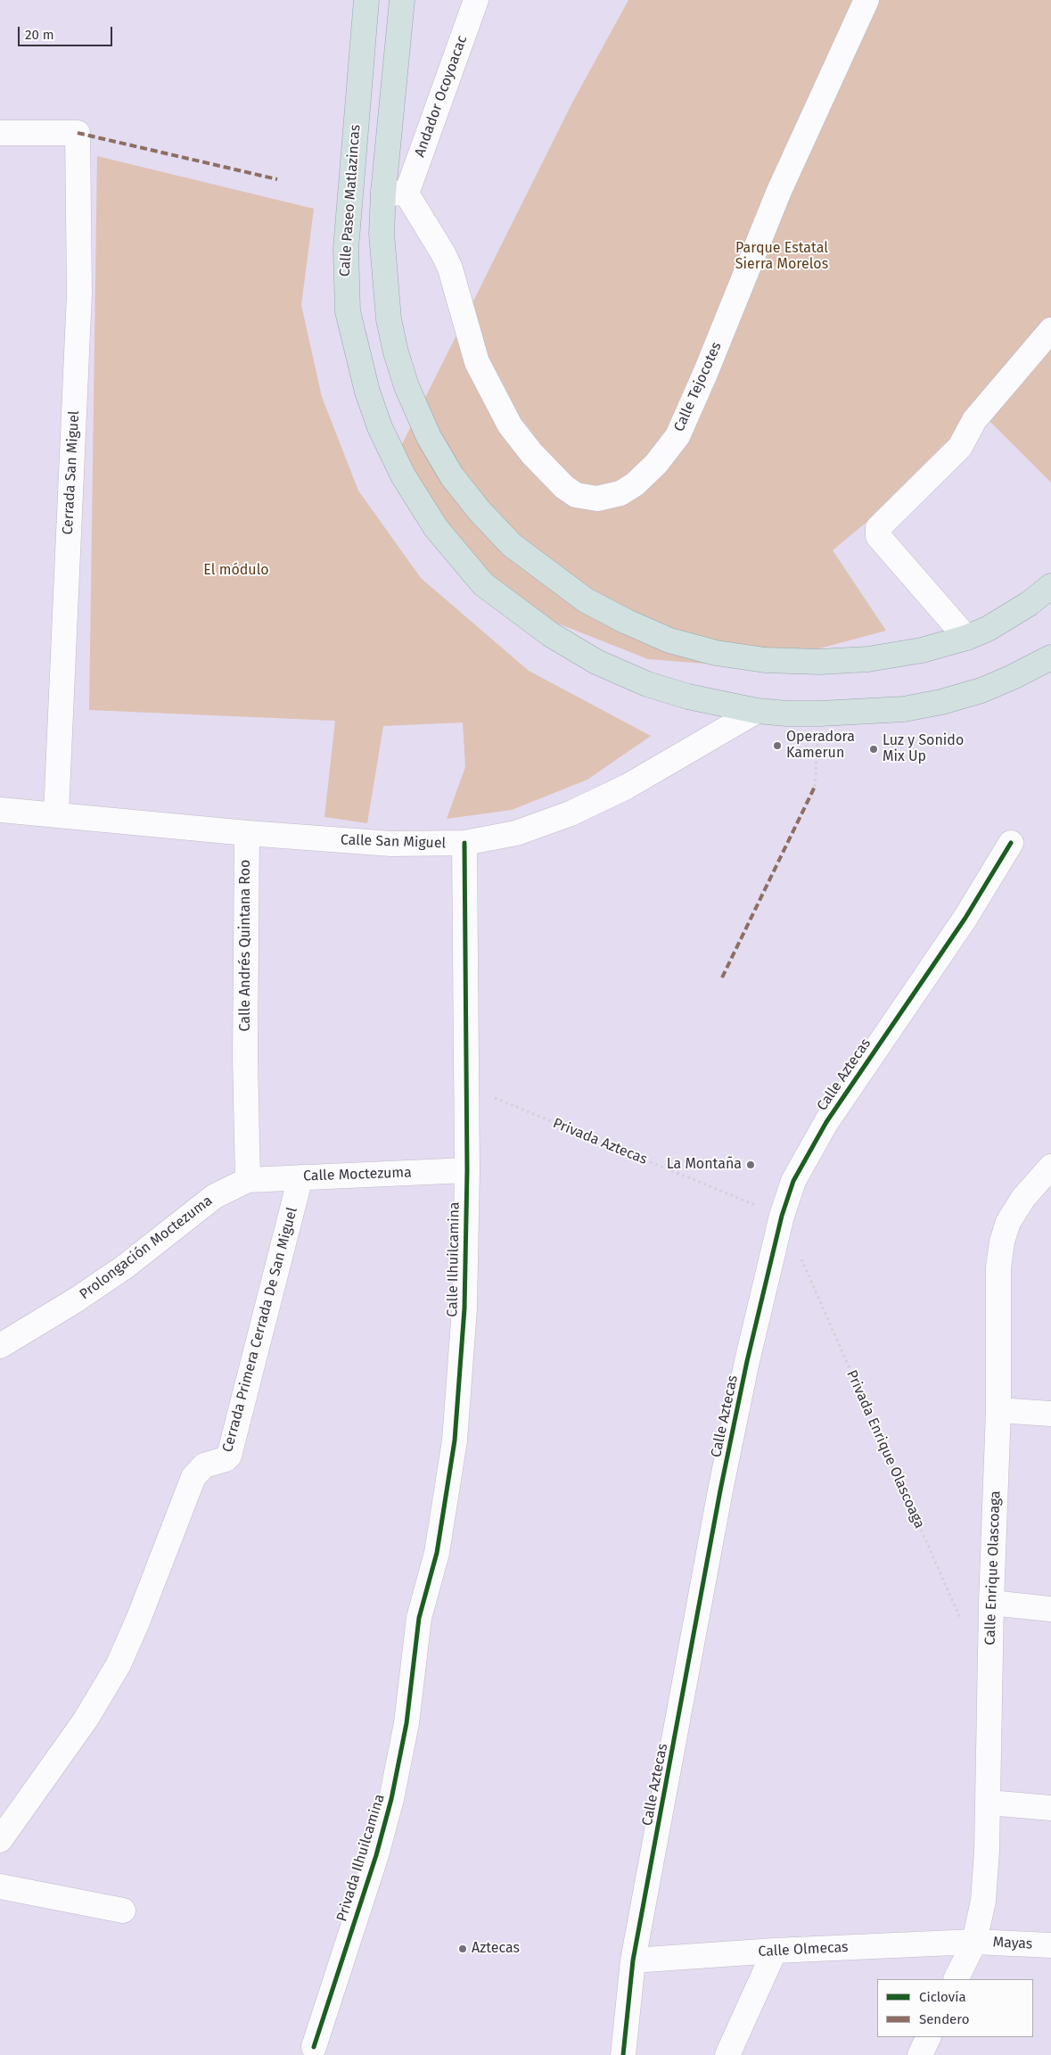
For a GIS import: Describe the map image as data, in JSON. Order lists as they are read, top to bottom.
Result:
{
  "streets": {
    "highway": ["Calle Paseo Matlazincas"],
    "street": [
      "Andador Ocoyoacac",
      "Calle Tejocotes",
      "Cerrada San Miguel",
      "Calle San Miguel",
      "Calle Andrés Quintana Roo",
      "Calle Aztecas",
      "Calle Moctezuma",
      "Prolongación Moctezuma",
      "Calle Ilhuilcamina",
      "Cerrada Primera Cerrada De San Miguel",
      "Calle Enrique Olascoaga",
      "Privada Ilhuilcamina",
      "Mayas",
      "Calle Olmecas"
    ],
    "path": ["Privada Aztecas", "Privada Enrique Olascoaga"]
  },
  "crossings": [
    ["Andador Ocoyoacac", "Calle Tejocotes"],
    ["Calle Paseo Matlazincas", "Calle San Miguel"],
    ["Cerrada San Miguel", "Calle San Miguel"],
    ["Calle San Miguel", "Calle Andrés Quintana Roo"],
    ["Calle San Miguel", "Calle Ilhuilcamina"],
    ["Calle Andrés Quintana Roo", "Calle Moctezuma"],
    ["Calle Andrés Quintana Roo", "Prolongación Moctezuma"],
    ["Calle Aztecas", "Privada Aztecas"],
    ["Calle Aztecas", "Calle Olmecas"],
    ["Privada Aztecas", "Calle Ilhuilcamina"],
    ["Calle Moctezuma", "Prolongación Moctezuma"],
    ["Calle Moctezuma", "Calle Ilhuilcamina"],
    ["Calle Moctezuma", "Cerrada Primera Cerrada De San Miguel"],
    ["Calle Ilhuilcamina", "Privada Ilhuilcamina"],
    ["Calle Enrique Olascoaga", "Mayas"],
    ["Calle Enrique Olascoaga", "Calle Olmecas"],
    ["Mayas", "Calle Olmecas"]
  ],
  "parks": ["Parque Estatal Sierra Morelos", "El módulo"],
  "places": [
    "Operadora Kamerun",
    "Luz y Sonido Mix Up",
    "La Montaña",
    "Aztecas"
  ],
  "legend": ["Ciclovía", "Sendero"],
  "scale_bar": "20 m"
}
